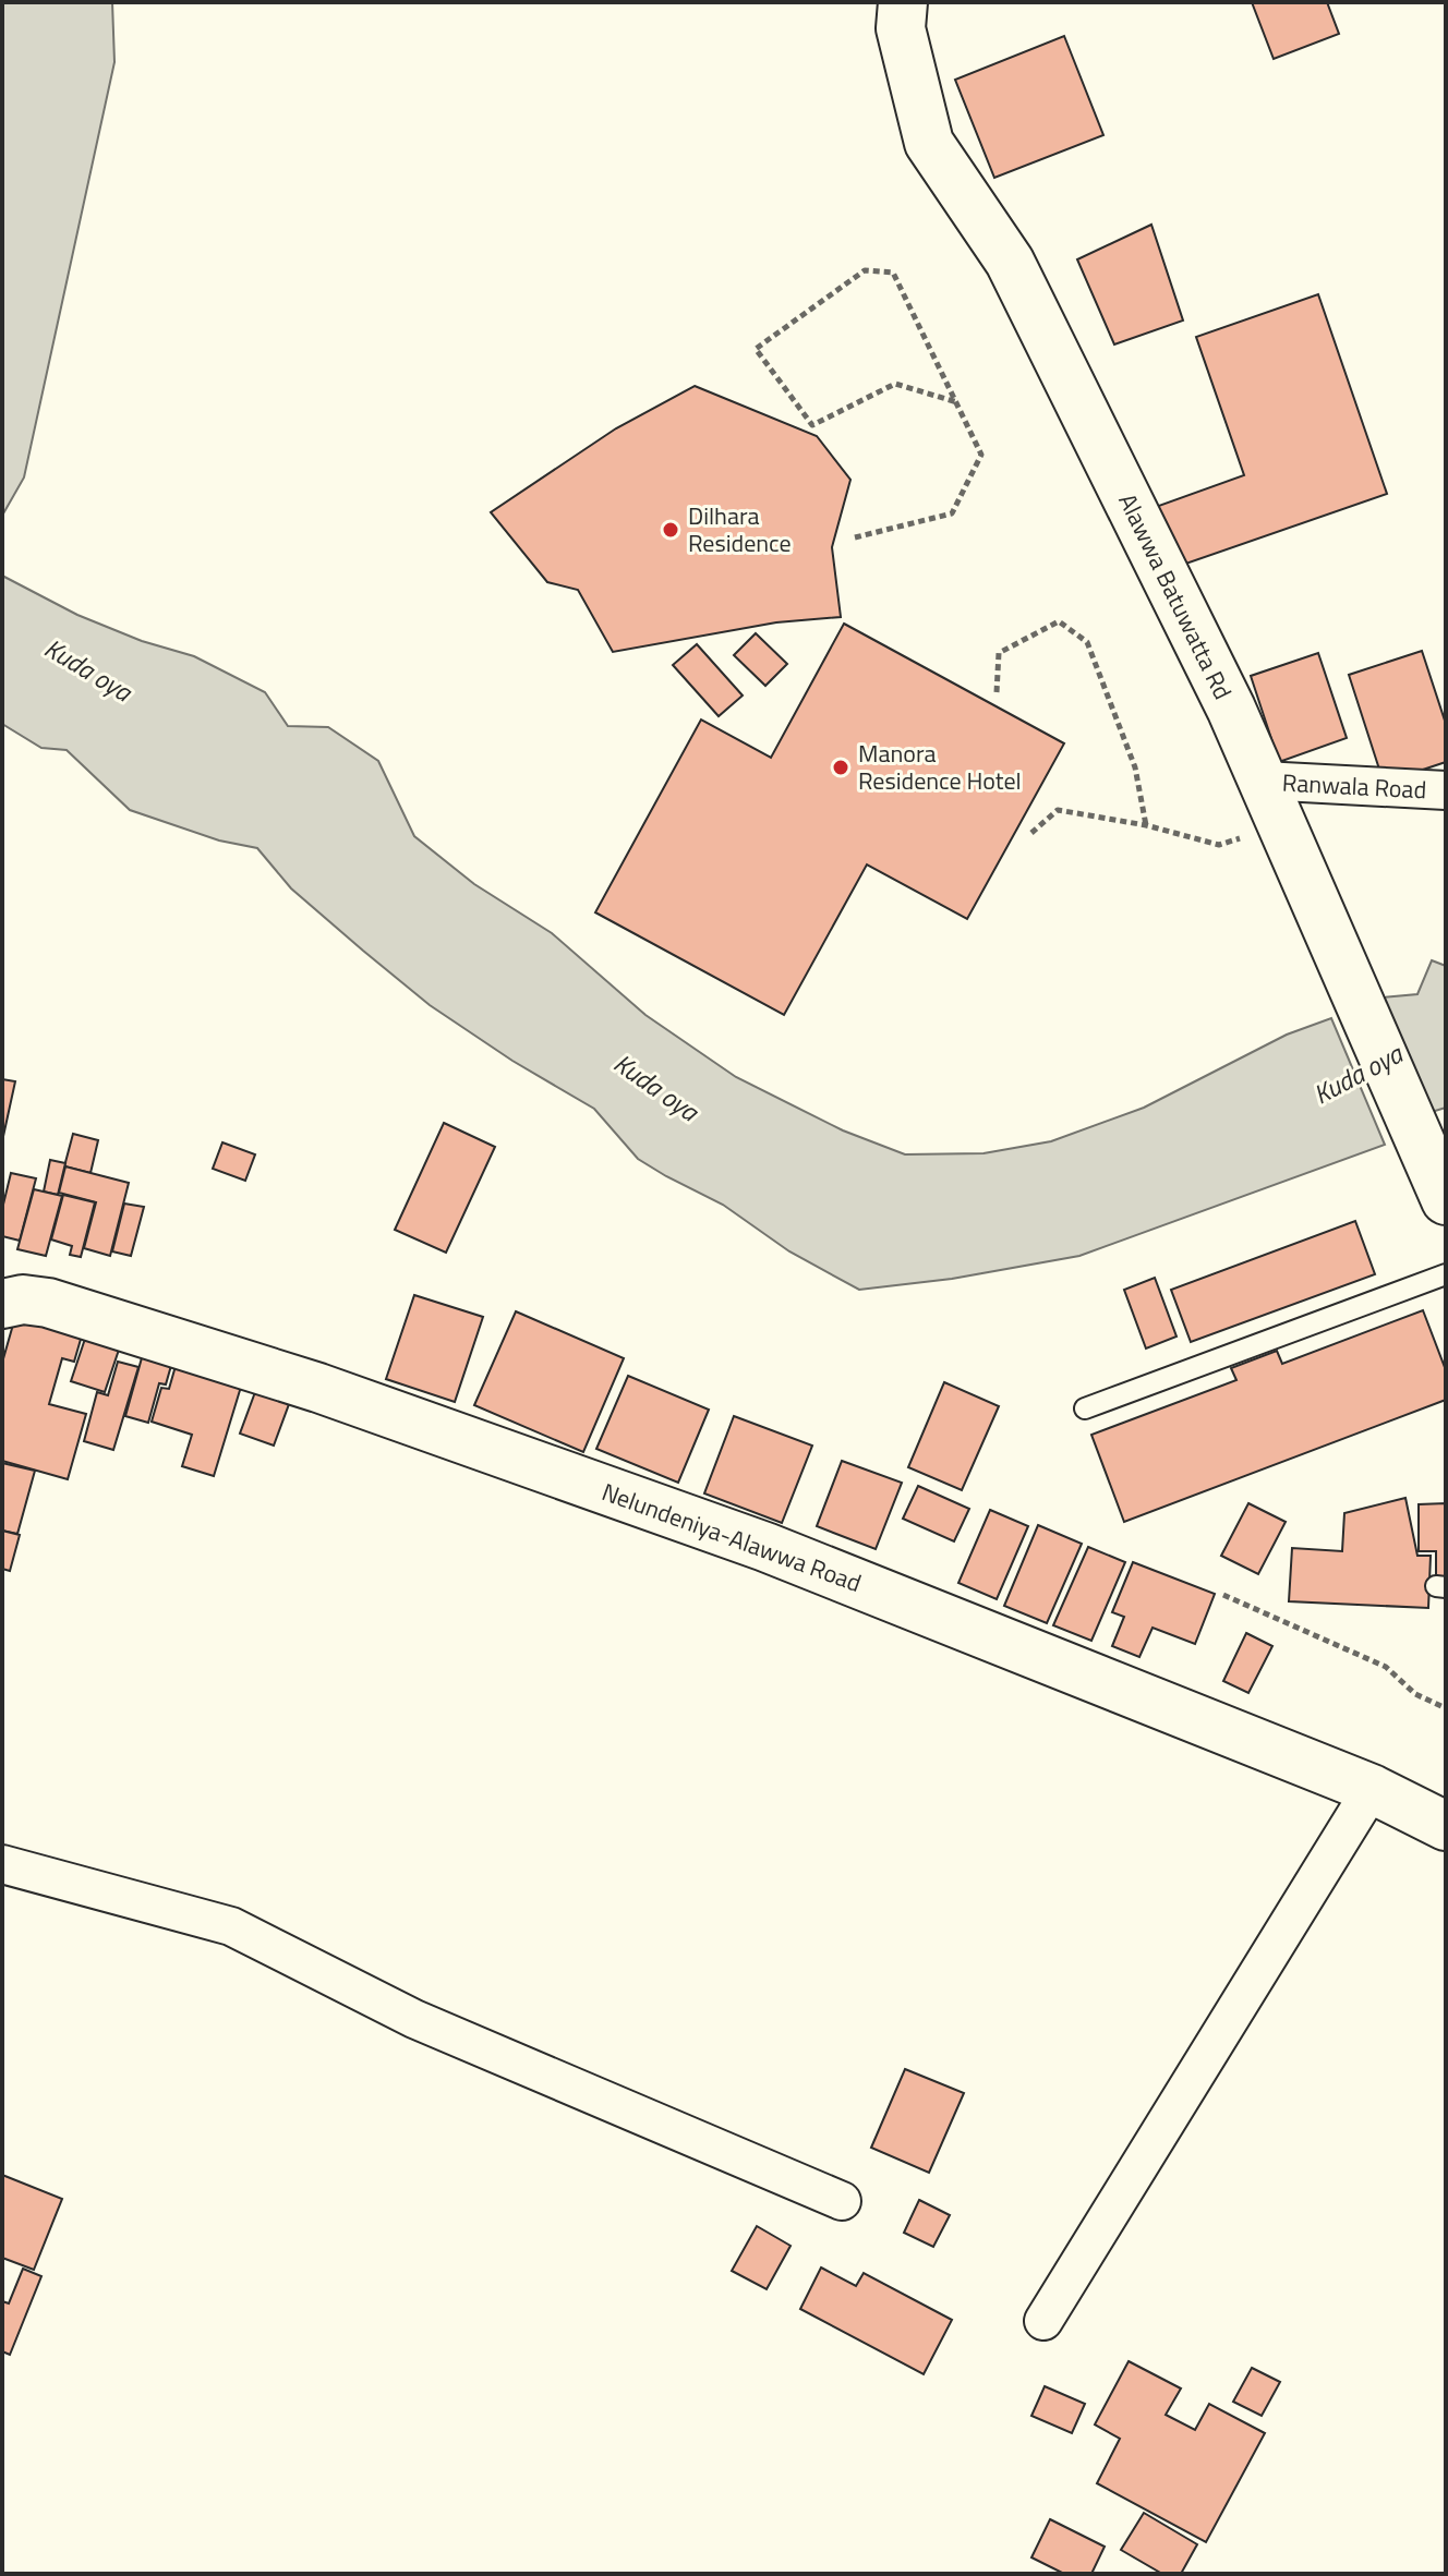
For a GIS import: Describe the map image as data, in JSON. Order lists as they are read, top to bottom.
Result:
{
  "streets": {
    "main road": ["Alawwa Batuwatta Rd", "Nelundeniya-Alawwa Road"],
    "street": ["Ranwala Road"]
  },
  "crossings": [
    ["Alawwa Batuwatta Rd", "Ranwala Road"]
  ],
  "water": ["Kuda oya"],
  "places": ["Dilhara Residence", "Manora Residence Hotel"]
}
